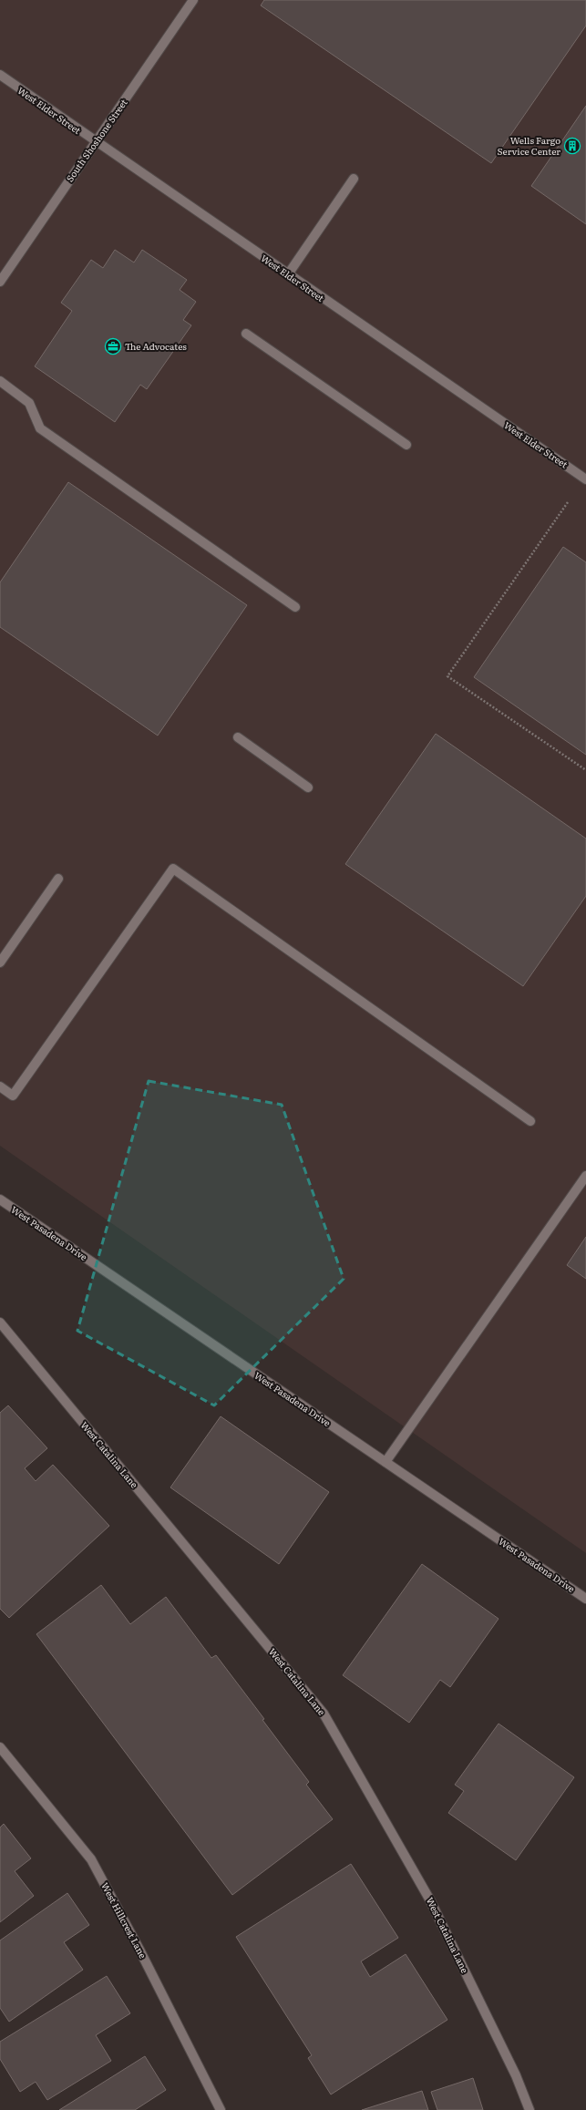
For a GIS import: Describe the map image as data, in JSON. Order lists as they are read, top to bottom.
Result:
{
  "streets": {
    "street": [
      "West Elder Street",
      "South Shoshone Street",
      "West Pasadena Drive",
      "West Catalina Lane",
      "West Hillcrest Lane"
    ]
  },
  "crossings": [
    ["West Elder Street", "South Shoshone Street"]
  ],
  "places": {
    "building": ["Wells Fargo Service Center"],
    "office": ["The Advocates"]
  }
}
